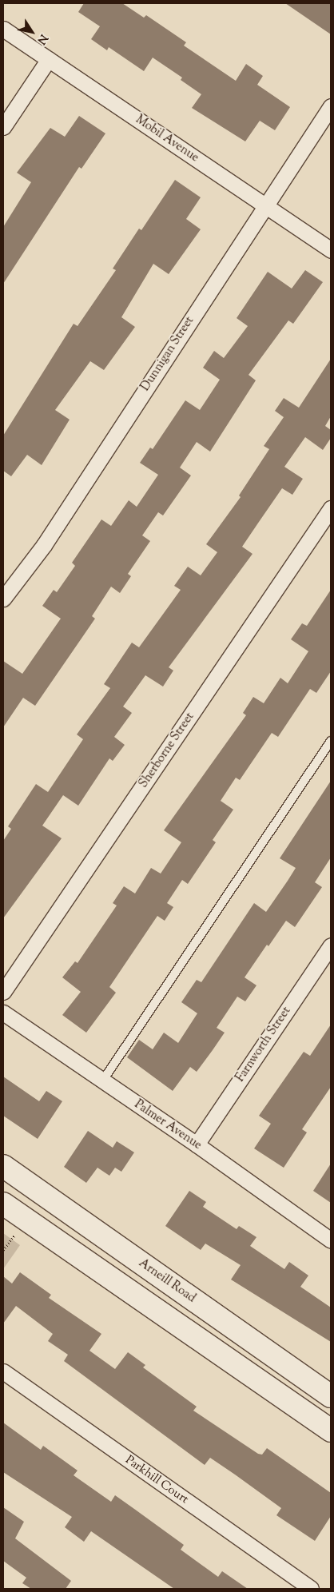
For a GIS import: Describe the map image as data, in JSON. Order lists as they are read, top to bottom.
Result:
{
  "streets": {
    "main road": ["Arneill Road"],
    "street": [
      "Mobil Avenue",
      "Dunnigan Street",
      "Sherborne Street",
      "Farnworth Street",
      "Palmer Avenue",
      "Parkhill Court"
    ]
  },
  "crossings": [
    ["Mobil Avenue", "Dunnigan Street"],
    ["Farnworth Street", "Palmer Avenue"]
  ],
  "north": "bottom right"
}
